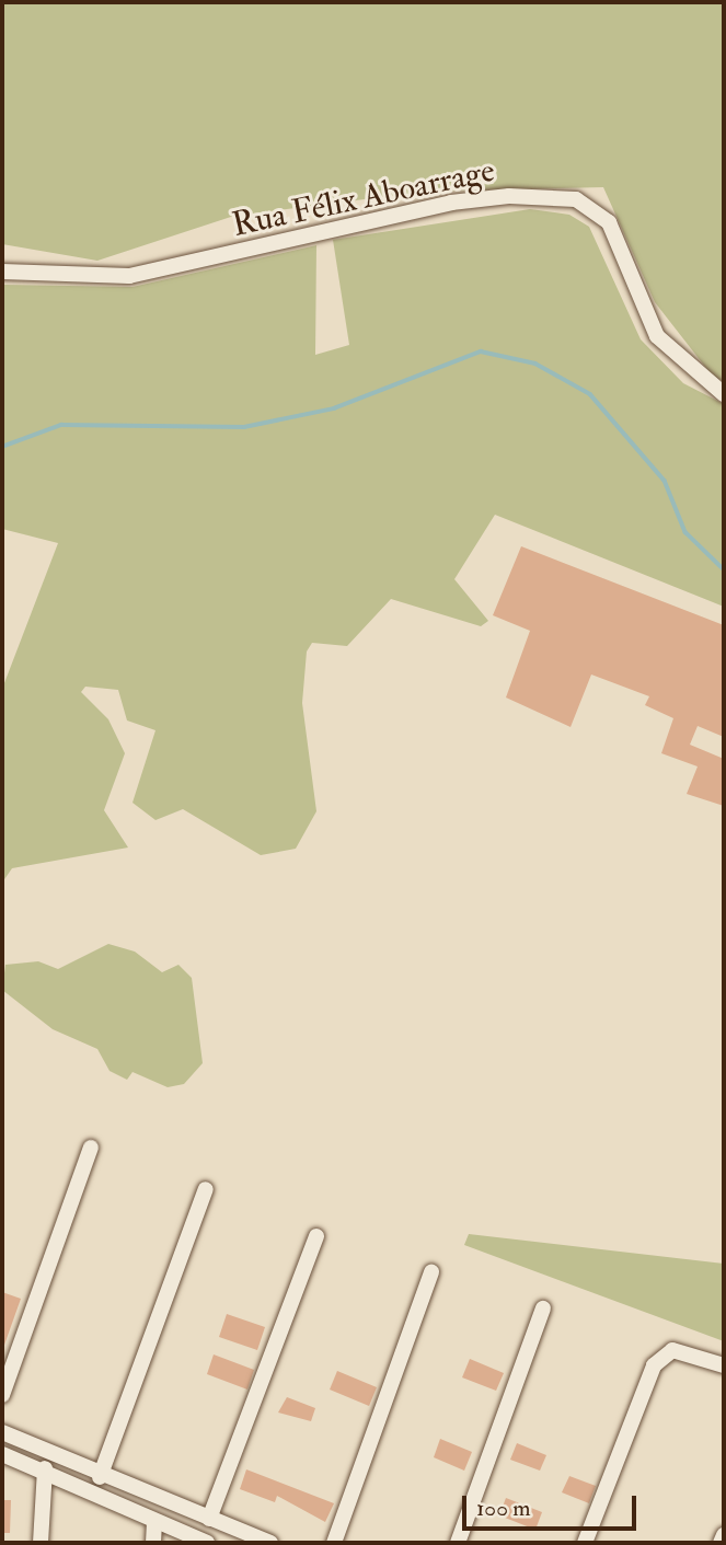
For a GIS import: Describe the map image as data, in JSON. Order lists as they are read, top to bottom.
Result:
{
  "streets": {
    "street": ["Rua Félix Aboarrage"]
  },
  "scale_bar": "100 m"
}
